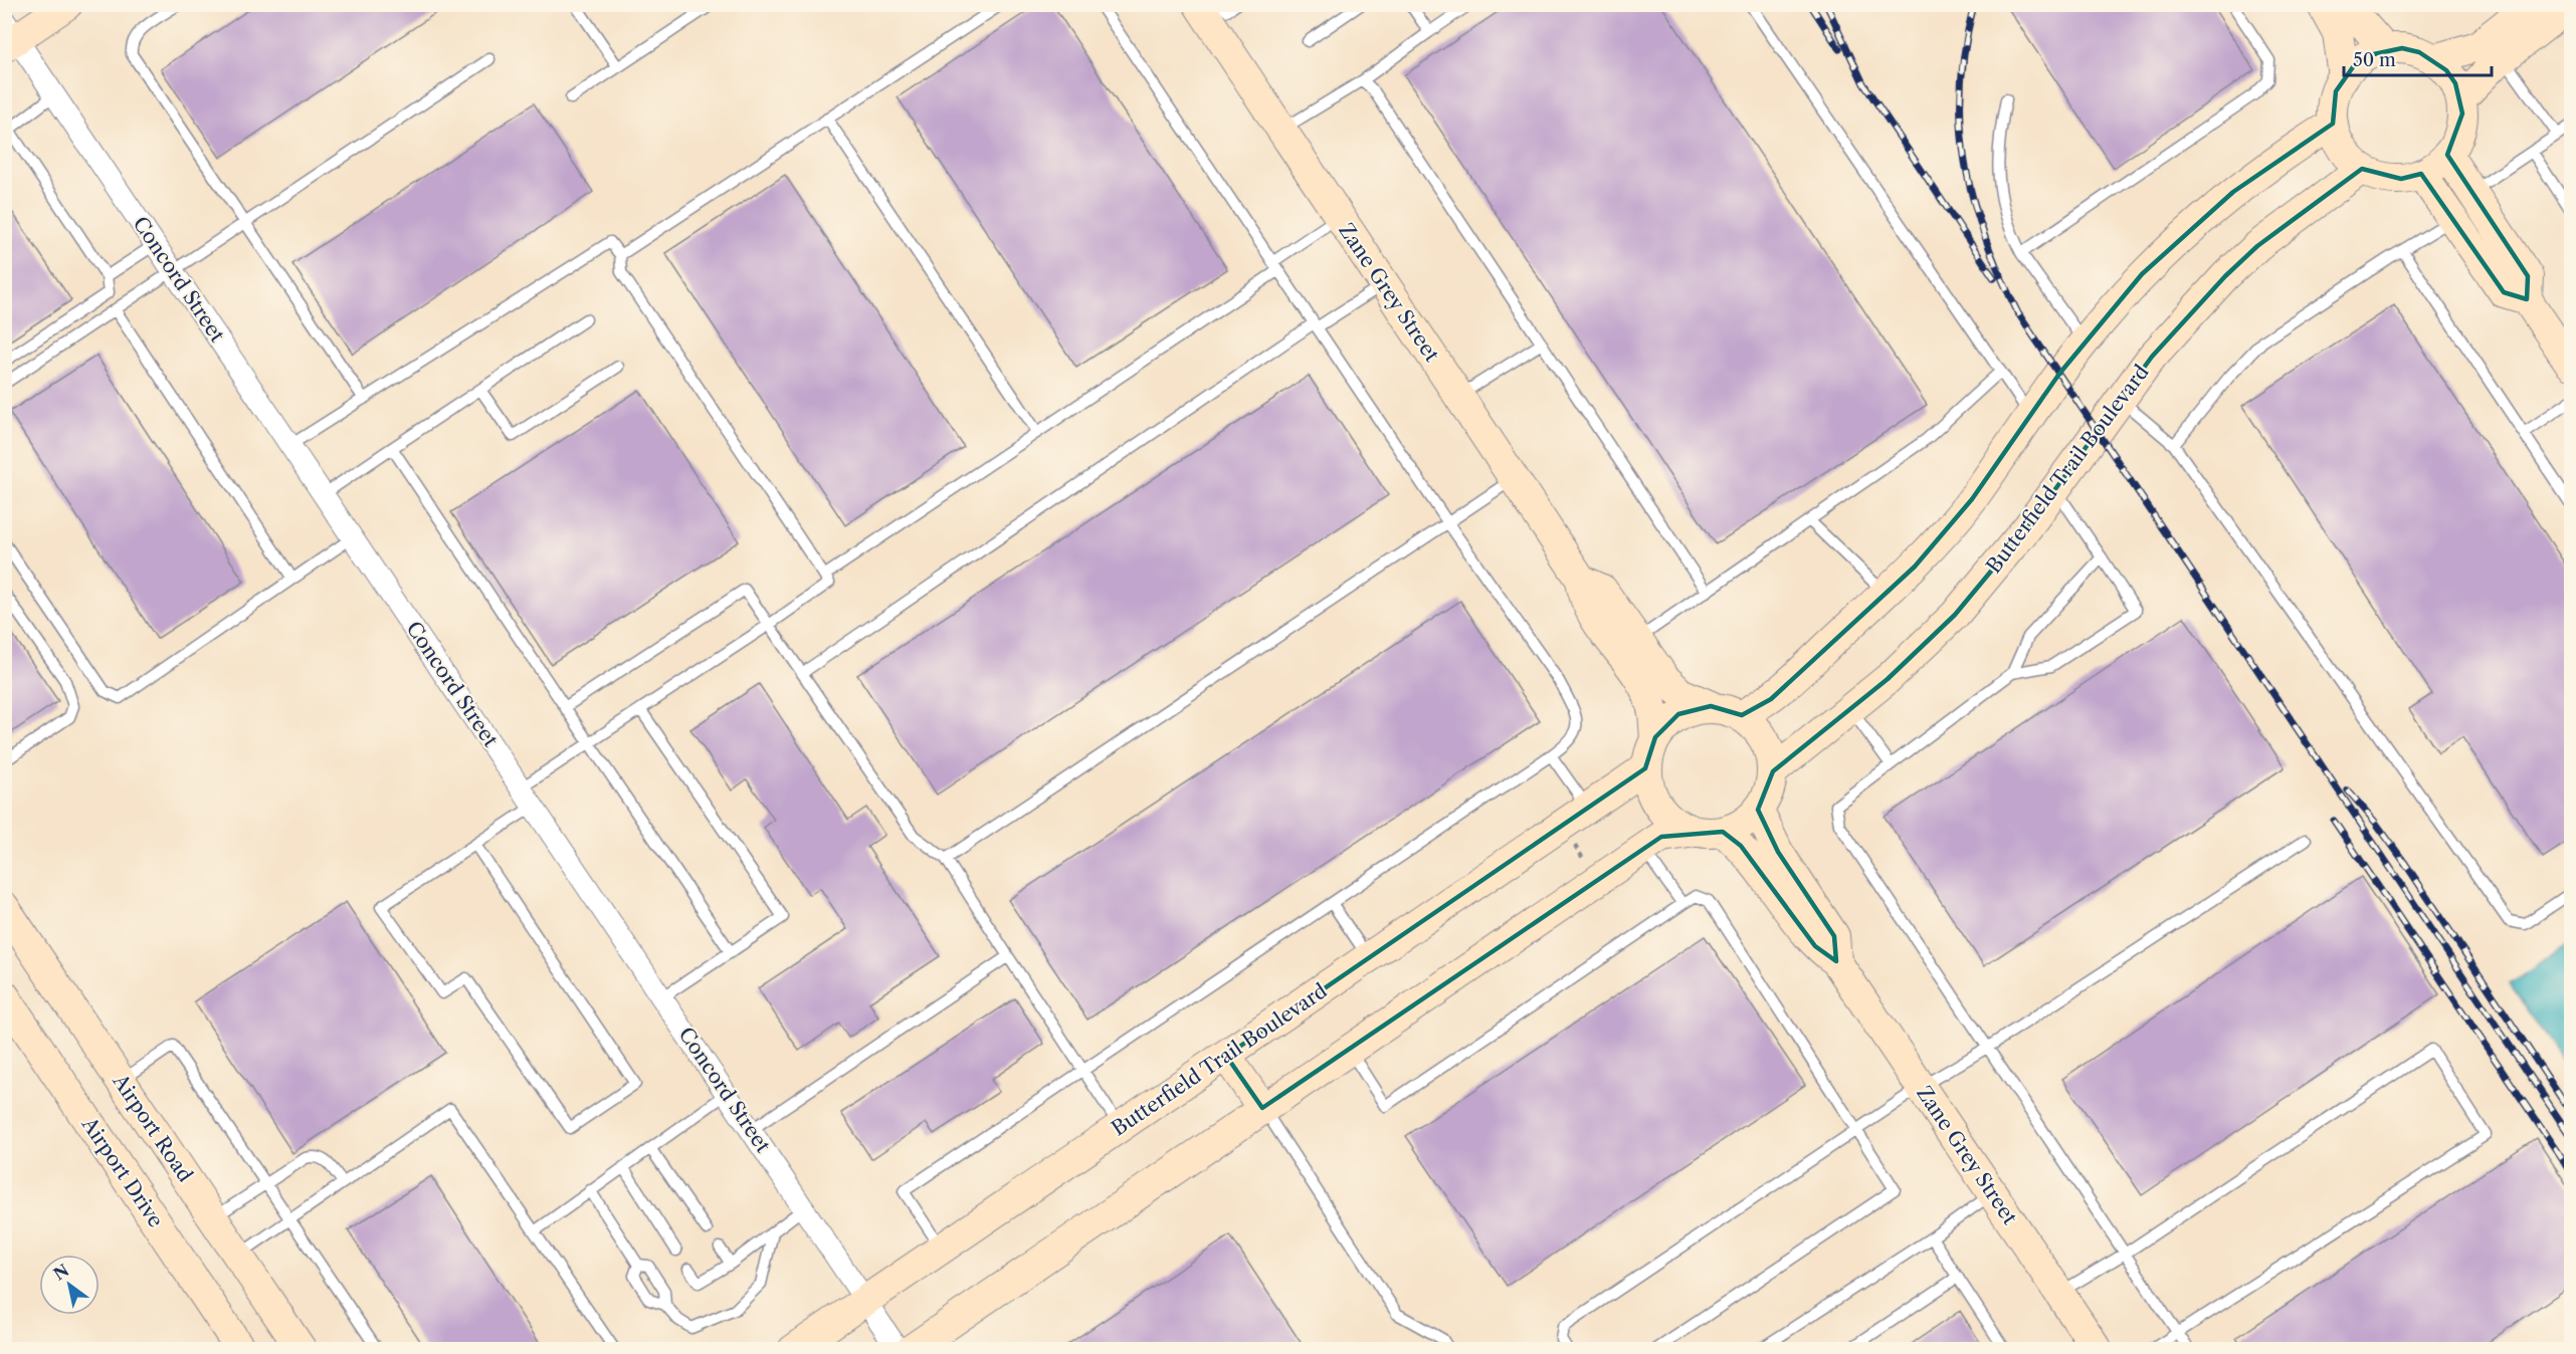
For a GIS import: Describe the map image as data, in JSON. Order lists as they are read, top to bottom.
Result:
{
  "streets": {
    "street": [
      "Concord Street",
      "Zane Grey Street",
      "Butterfield Trail Boulevard",
      "Airport Road",
      "Airport Drive"
    ]
  },
  "crossings": [
    ["Concord Street", "Butterfield Trail Boulevard"],
    ["Zane Grey Street", "Butterfield Trail Boulevard"]
  ],
  "scale_bar": "50 m",
  "north": "top left"
}
